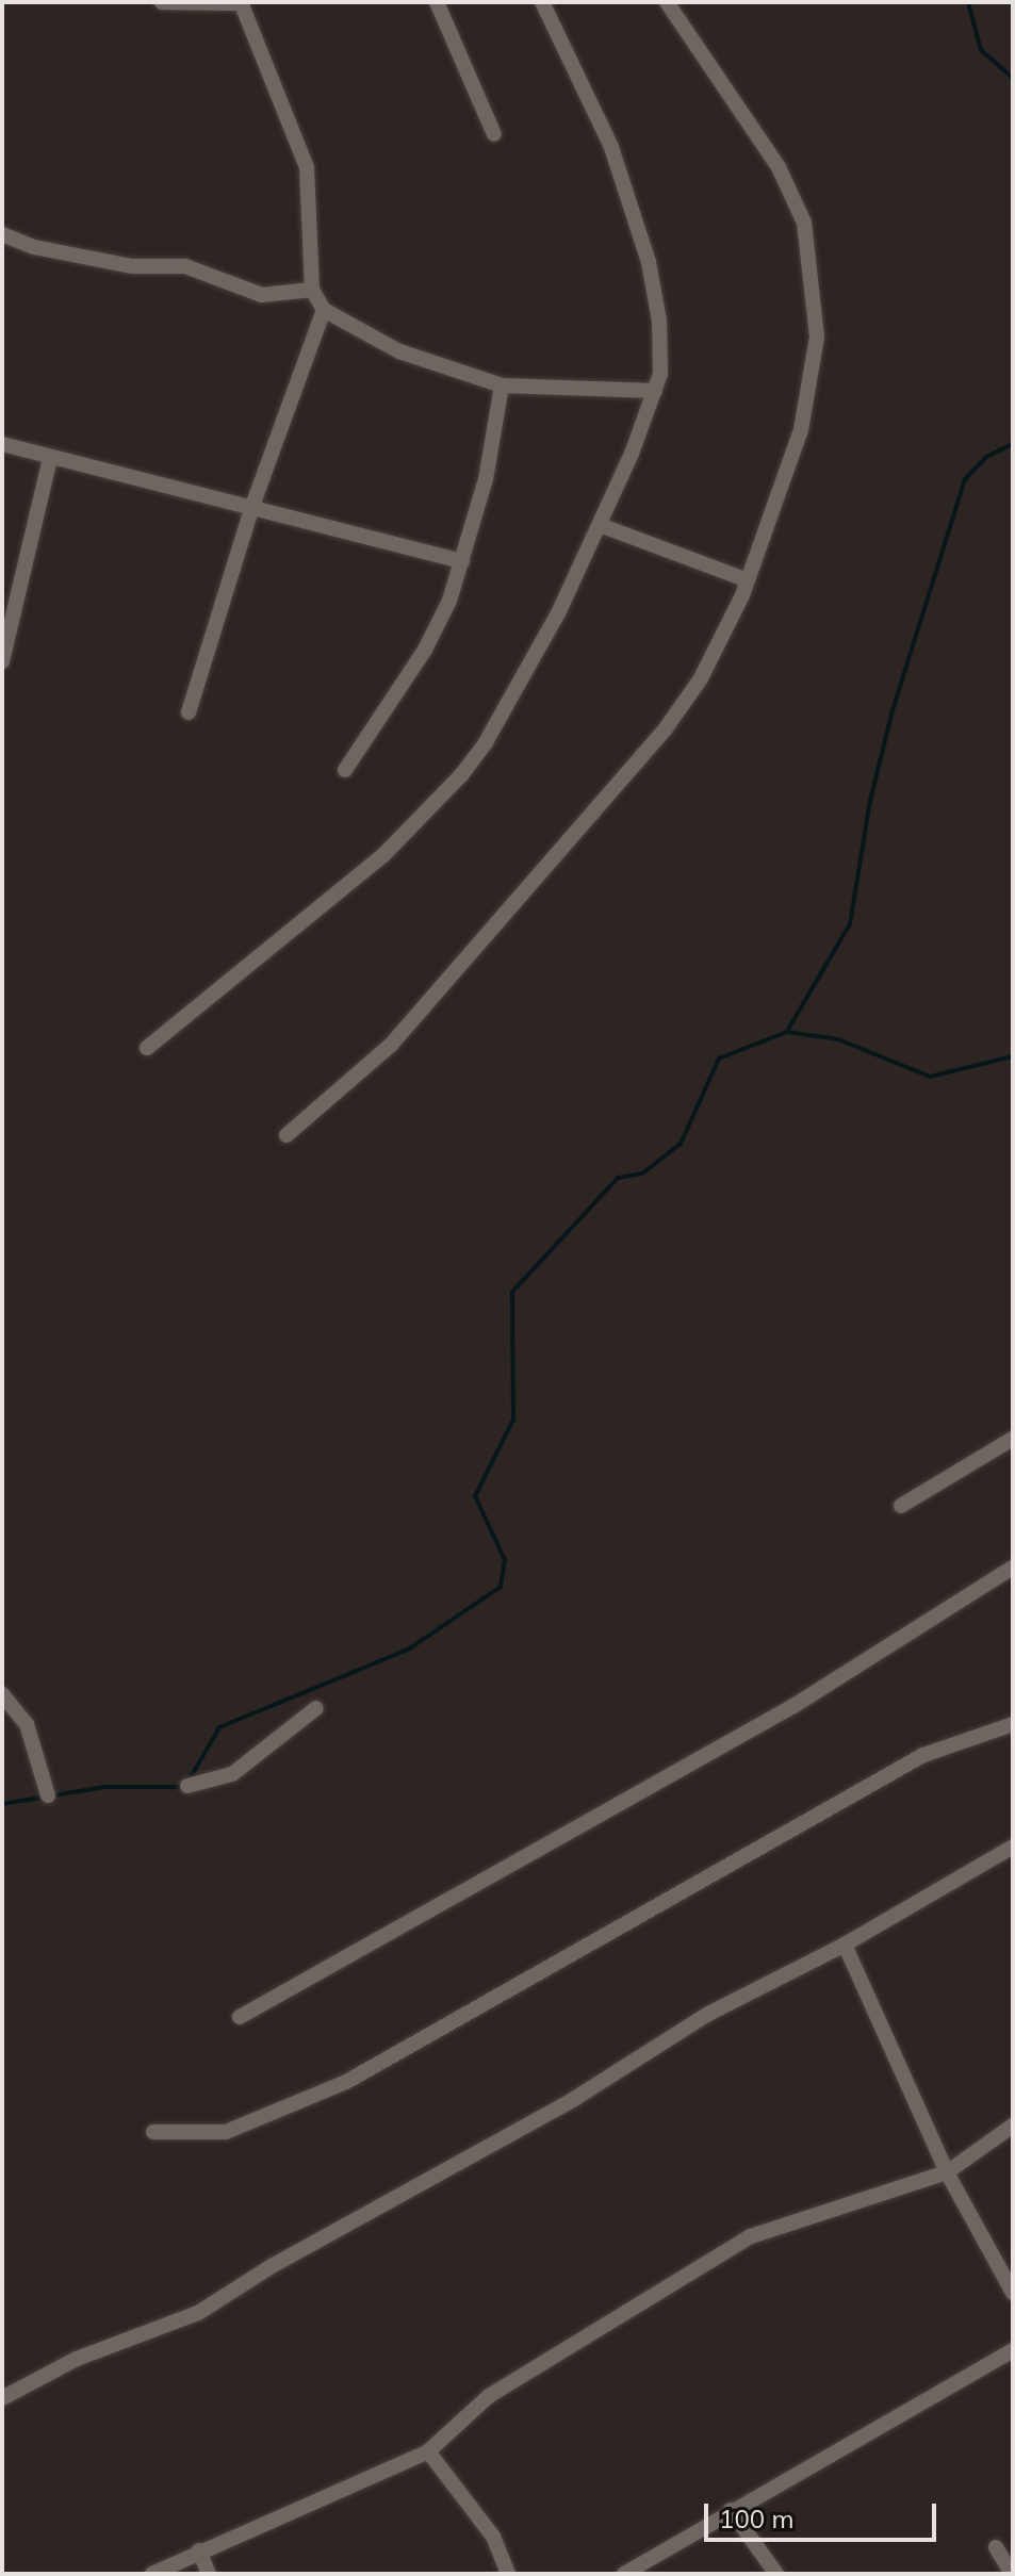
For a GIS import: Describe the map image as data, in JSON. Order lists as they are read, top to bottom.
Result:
{
  "scale_bar": "100 m"
}
